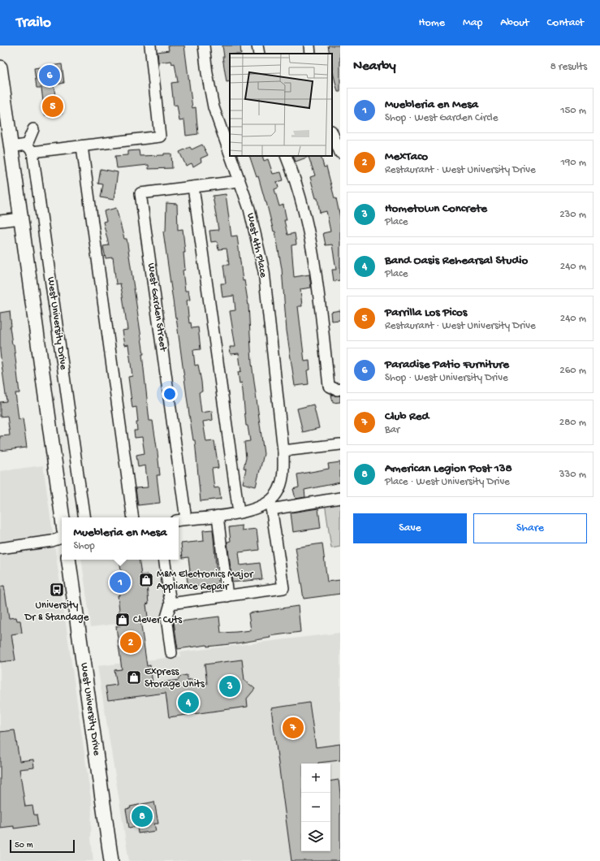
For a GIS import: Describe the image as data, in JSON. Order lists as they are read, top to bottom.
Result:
{
  "streets": {
    "main road": ["West University Drive"],
    "street": ["West 4th Place", "West Garden Street"]
  },
  "crossings": [
    ["West 4th Place", "West Garden Street"]
  ],
  "places": {
    "shop": ["M&M Electronics Major Appliance Repair", "Clever Cuts", "Express Storage Units"],
    "bus stop": ["University Dr & Standage"]
  },
  "scale_bar": "50 m",
  "page": {
    "header": "Trailo",
    "nav": [
      "Home",
      "Map",
      "About",
      "Contact"
    ],
    "heading": ["Nearby", "8 results"],
    "pins": [
      "6",
      "5",
      "1",
      "2",
      "3",
      "4",
      "7",
      "8"
    ],
    "list": [
      {
        "mark": "1",
        "name": "Muebleria en Mesa",
        "note": "Shop · West Garden Circle",
        "value": "150 m"
      },
      {
        "mark": "2",
        "name": "MexTaco",
        "note": "Restaurant · West University Drive",
        "value": "190 m"
      },
      {
        "mark": "3",
        "name": "Hometown Concrete",
        "note": "Place",
        "value": "230 m"
      },
      {
        "mark": "4",
        "name": "Band Oasis Rehearsal Studio",
        "note": "Place",
        "value": "240 m"
      },
      {
        "mark": "5",
        "name": "Parrilla Los Picos",
        "note": "Restaurant · West University Drive",
        "value": "240 m"
      },
      {
        "mark": "6",
        "name": "Paradise Patio Furniture",
        "note": "Shop · West University Drive",
        "value": "260 m"
      },
      {
        "mark": "7",
        "name": "Club Red",
        "note": "Bar",
        "value": "280 m"
      },
      {
        "mark": "8",
        "name": "American Legion Post 138",
        "note": "Place · West University Drive",
        "value": "330 m"
      }
    ],
    "buttons": ["Save", "Share"],
    "popup": ["Muebleria en Mesa", "Shop"],
    "map_buttons": ["+", "−"],
    "scale": "50 m"
  }
}
